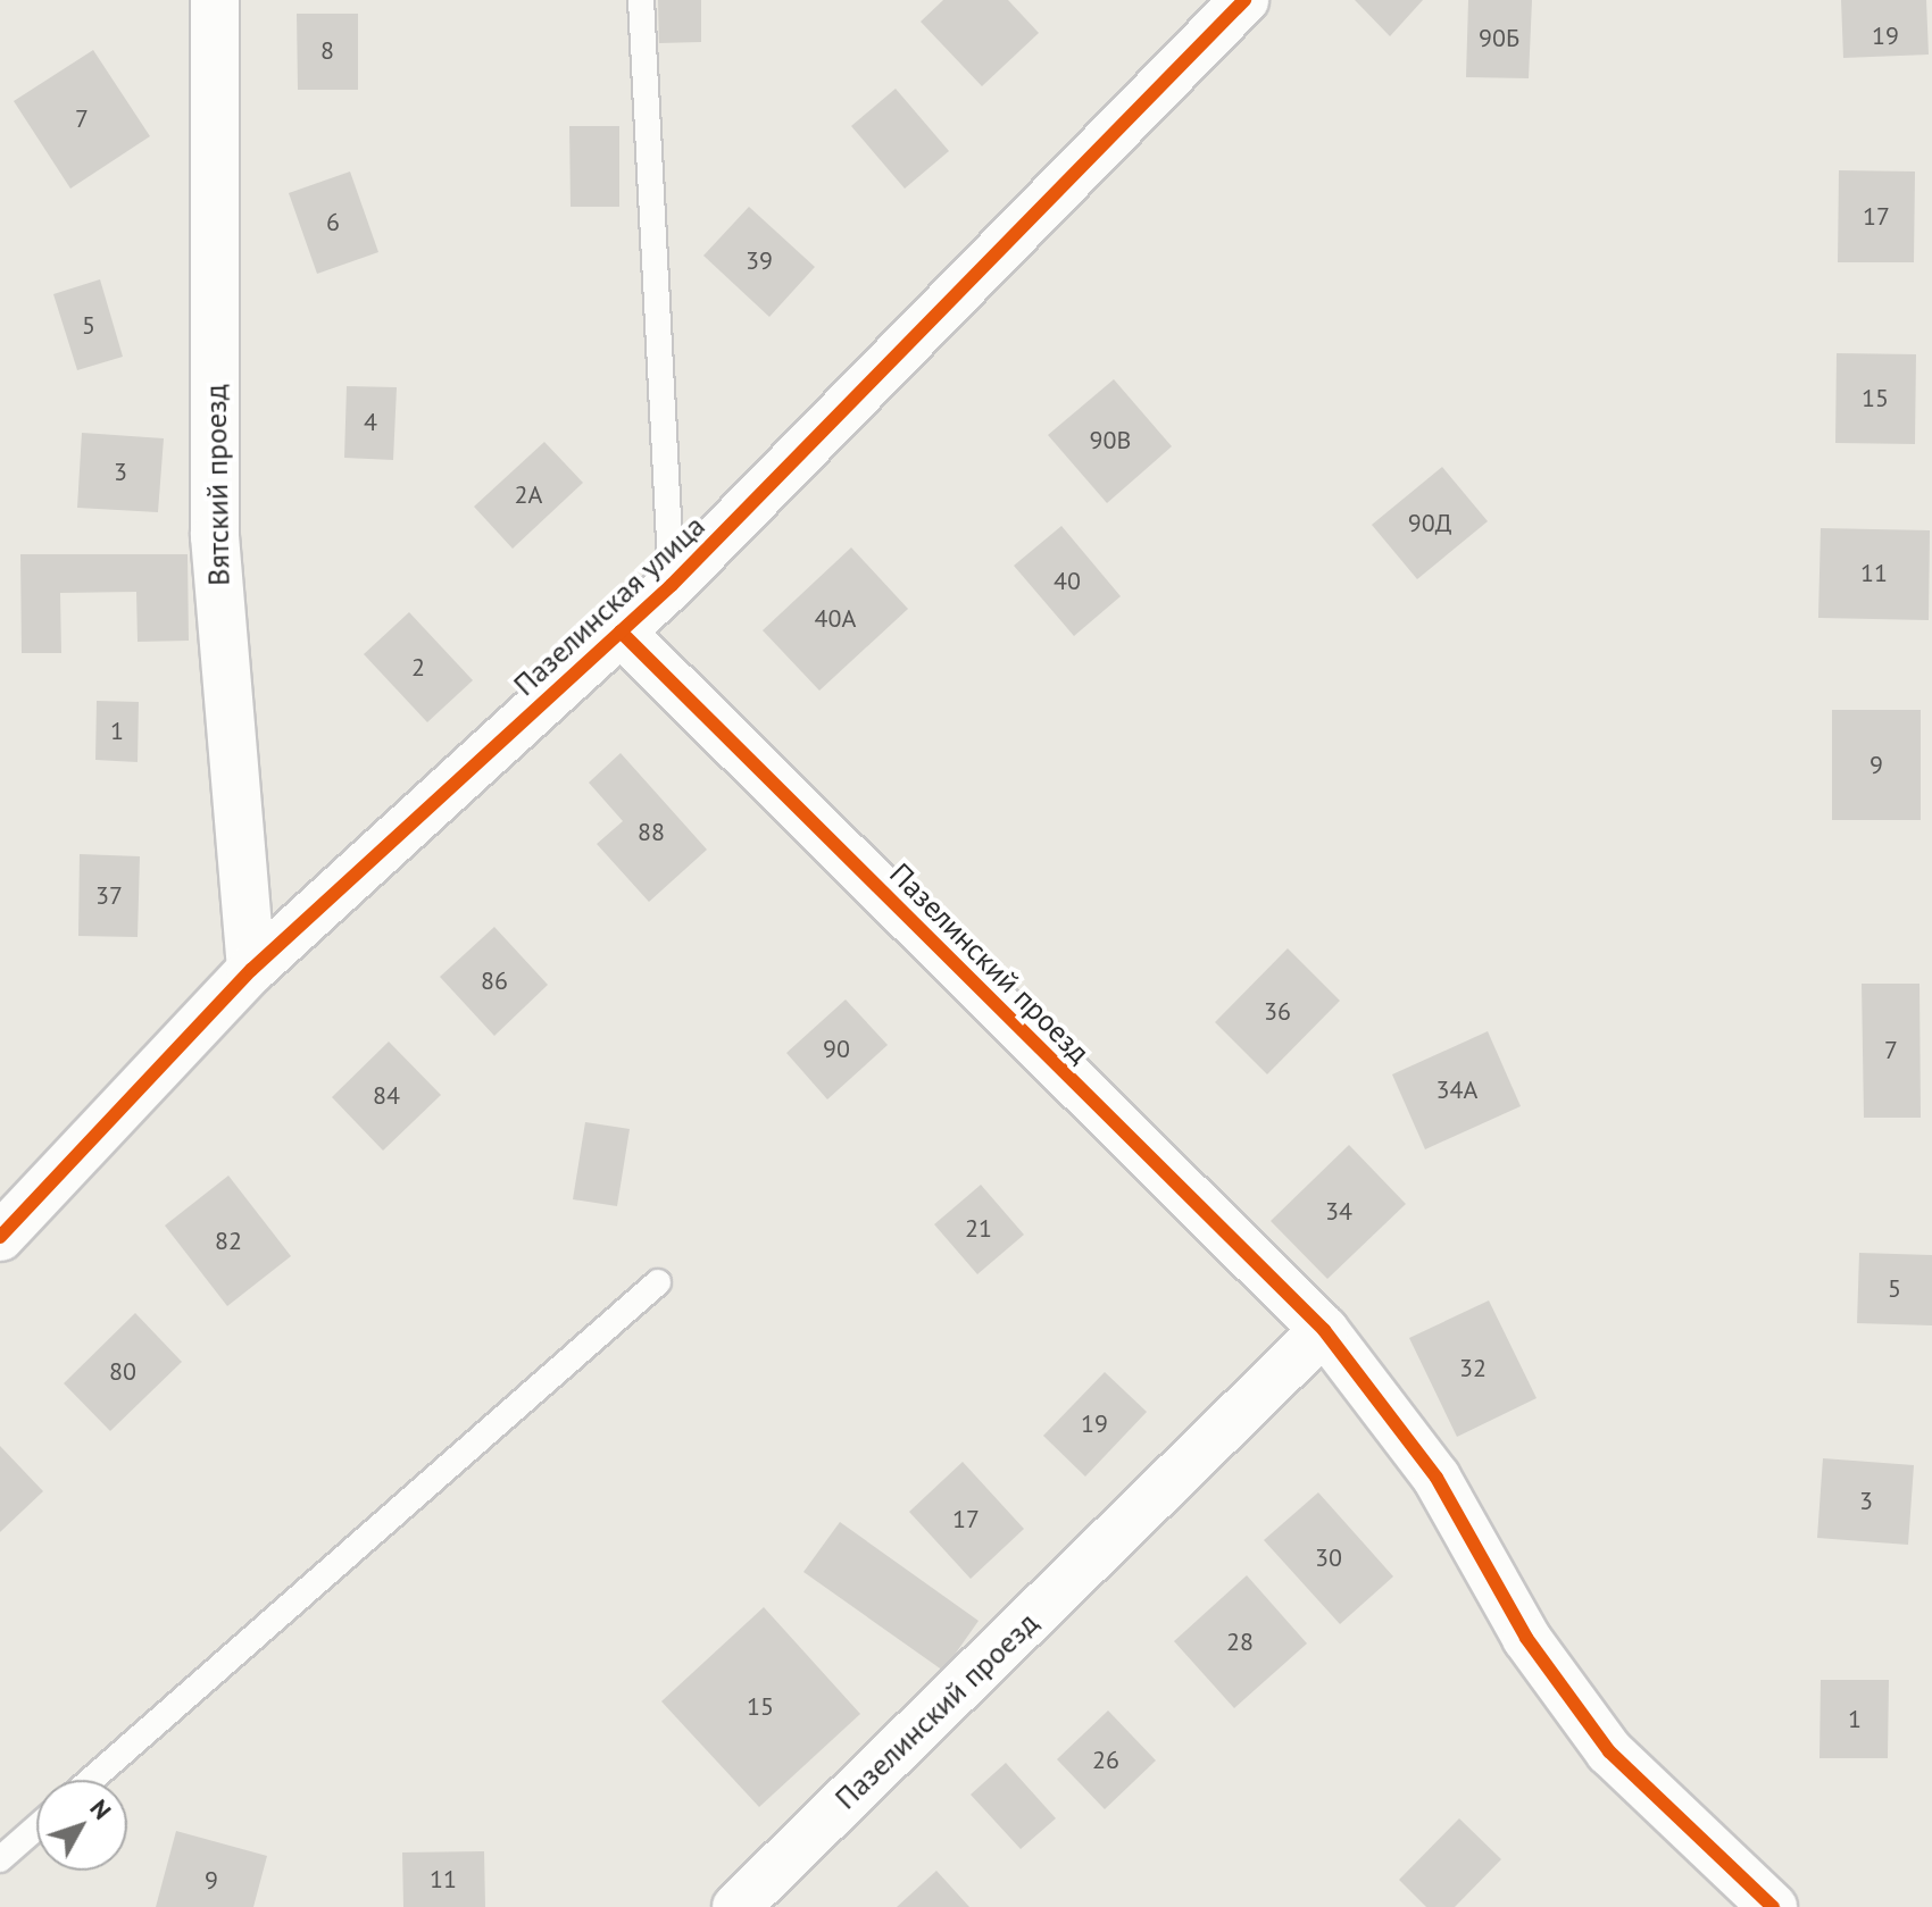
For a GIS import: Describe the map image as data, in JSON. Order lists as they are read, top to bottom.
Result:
{
  "streets": {
    "street": ["Вятский проезд", "Пазелинская улица", "Пазелинский проезд"]
  },
  "crossings": [
    ["Вятский проезд", "Пазелинская улица"],
    ["Пазелинская улица", "Пазелинский проезд"]
  ],
  "house_numbers": [
    "19",
    "90Б",
    "8",
    "7",
    "17",
    "6",
    "39",
    "5",
    "15",
    "4",
    "90В",
    "3",
    "2А",
    "90Д",
    "11",
    "40",
    "40А",
    "2",
    "1",
    "9",
    "88",
    "37",
    "86",
    "36",
    "90",
    "7",
    "34А",
    "84",
    "34",
    "21",
    "82",
    "5",
    "32",
    "80",
    "19",
    "3",
    "17",
    "30",
    "28",
    "15",
    "1",
    "26",
    "11",
    "9"
  ],
  "north": "top right"
}
